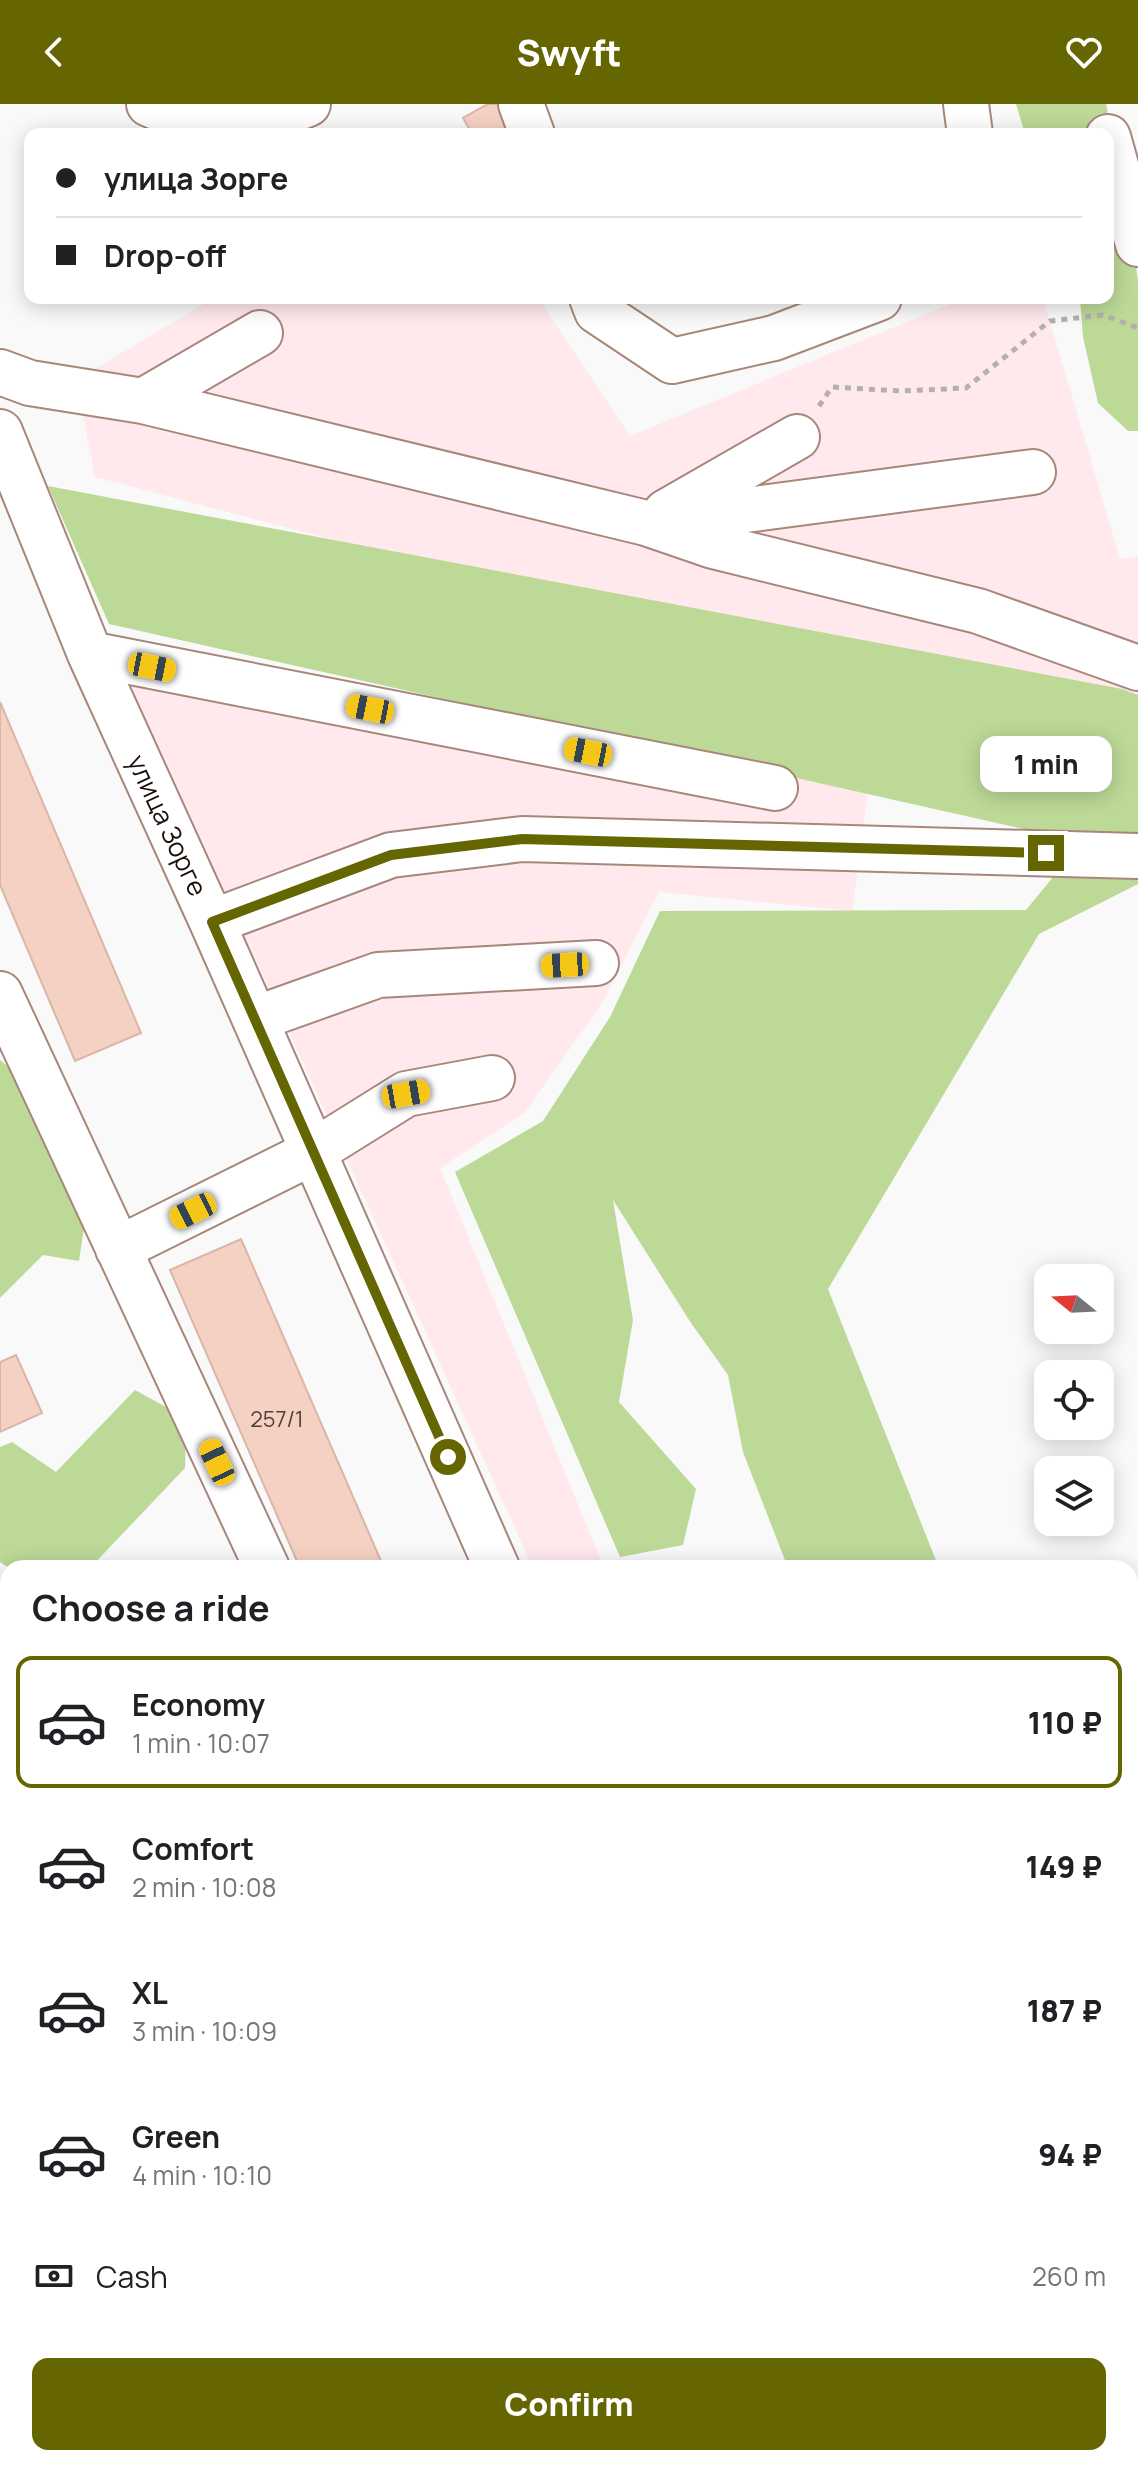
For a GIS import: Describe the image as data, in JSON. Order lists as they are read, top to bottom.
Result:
{
  "streets": {
    "street": ["улица Зорге"]
  },
  "house_numbers": ["257/1"],
  "north": "left",
  "page": {
    "header": "Swyft",
    "banner": ["улица Зорге", "Drop-off"],
    "bubble": "1 min",
    "heading": "Choose a ride",
    "list": [
      {
        "name": "Economy",
        "note": "1 min · 10:07",
        "value": "110 ₽"
      },
      {
        "name": "Comfort",
        "note": "2 min · 10:08",
        "value": "149 ₽"
      },
      {
        "name": "XL",
        "note": "3 min · 10:09",
        "value": "187 ₽"
      },
      {
        "name": "Green",
        "note": "4 min · 10:10",
        "value": "94 ₽"
      }
    ],
    "pay": ["Cash", "260 m"],
    "buttons": "Confirm"
  }
}
